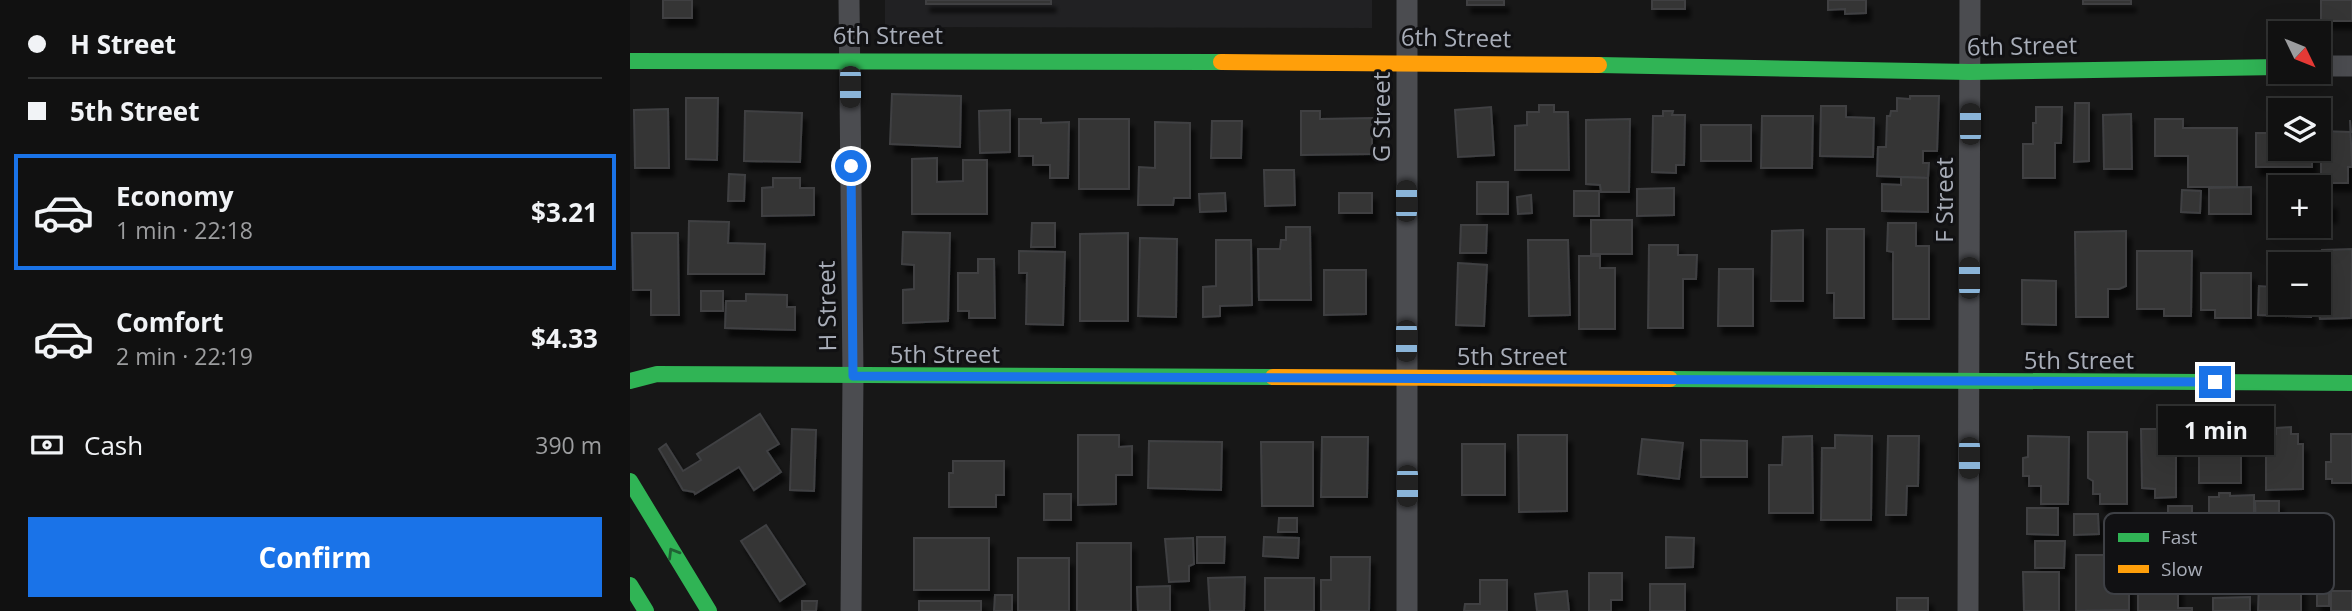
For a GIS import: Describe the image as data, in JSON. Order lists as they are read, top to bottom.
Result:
{
  "streets": {
    "street": [
      "6th Street",
      "G Street",
      "F Street",
      "H Street",
      "5th Street"
    ]
  },
  "crossings": [
    ["6th Street", "G Street"],
    ["6th Street", "F Street"],
    ["6th Street", "H Street"],
    ["G Street", "5th Street"],
    ["F Street", "5th Street"],
    ["H Street", "5th Street"]
  ],
  "legend": ["Fast", "Slow"],
  "north": "bottom right",
  "page": {
    "banner": ["H Street", "5th Street"],
    "map_buttons": ["+", "−"],
    "list": [
      {
        "name": "Economy",
        "note": "1 min · 22:18",
        "value": "$3.21"
      },
      {
        "name": "Comfort",
        "note": "2 min · 22:19",
        "value": "$4.33"
      }
    ],
    "pay": ["Cash", "390 m"],
    "bubble": "1 min",
    "buttons": "Confirm"
  }
}
